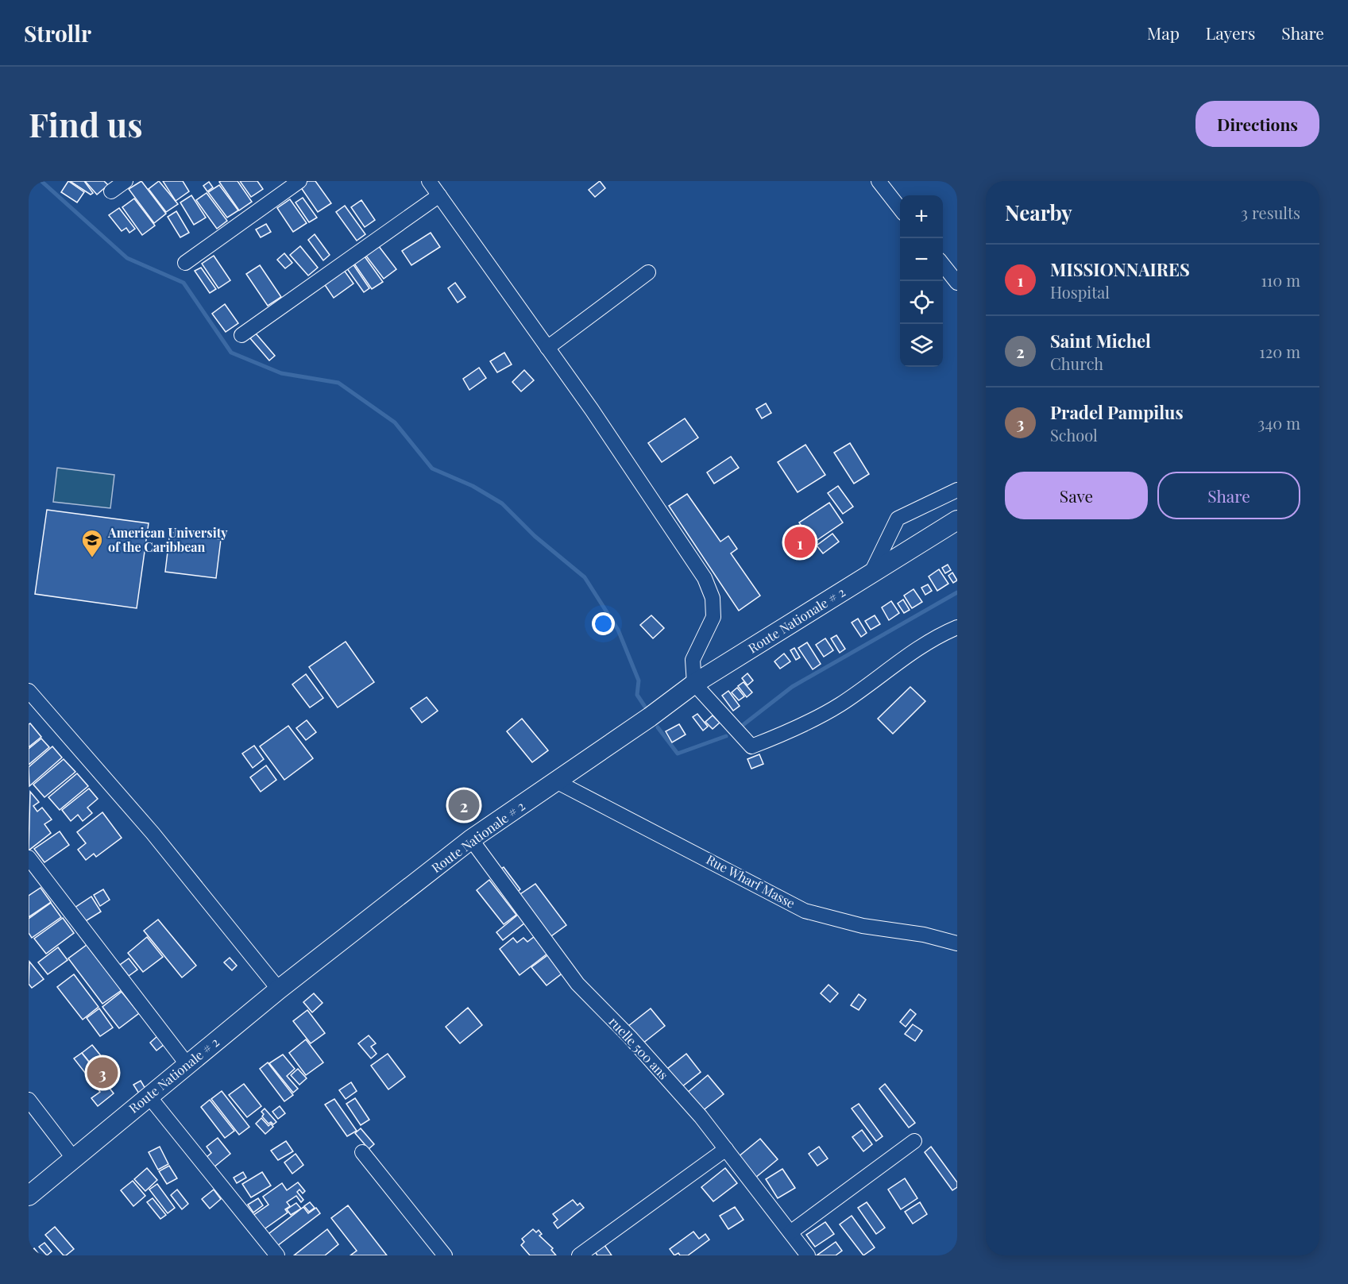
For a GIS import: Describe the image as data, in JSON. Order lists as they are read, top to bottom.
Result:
{
  "streets": {
    "main road": ["Route Nationale # 2"],
    "street": ["Rue Wharf Masse", "ruelle 500 ans"]
  },
  "crossings": [
    ["Route Nationale # 2", "Rue Wharf Masse"],
    ["Route Nationale # 2", "ruelle 500 ans"]
  ],
  "places": {
    "school or university": ["American University of the Caribbean"]
  },
  "page": {
    "header": "Strollr",
    "nav": ["Map", "Layers", "Share"],
    "buttons": [
      "Directions",
      ["Save", "Share"]
    ],
    "title": "Find us",
    "heading": ["Nearby", "3 results"],
    "map_buttons": ["+", "−"],
    "list": [
      {
        "mark": "1",
        "name": "MISSIONNAIRES",
        "note": "Hospital",
        "value": "110 m"
      },
      {
        "mark": "2",
        "name": "Saint Michel",
        "note": "Church",
        "value": "120 m"
      },
      {
        "mark": "3",
        "name": "Pradel Pampilus",
        "note": "School",
        "value": "340 m"
      }
    ],
    "pins": ["1", "2", "3"]
  }
}
